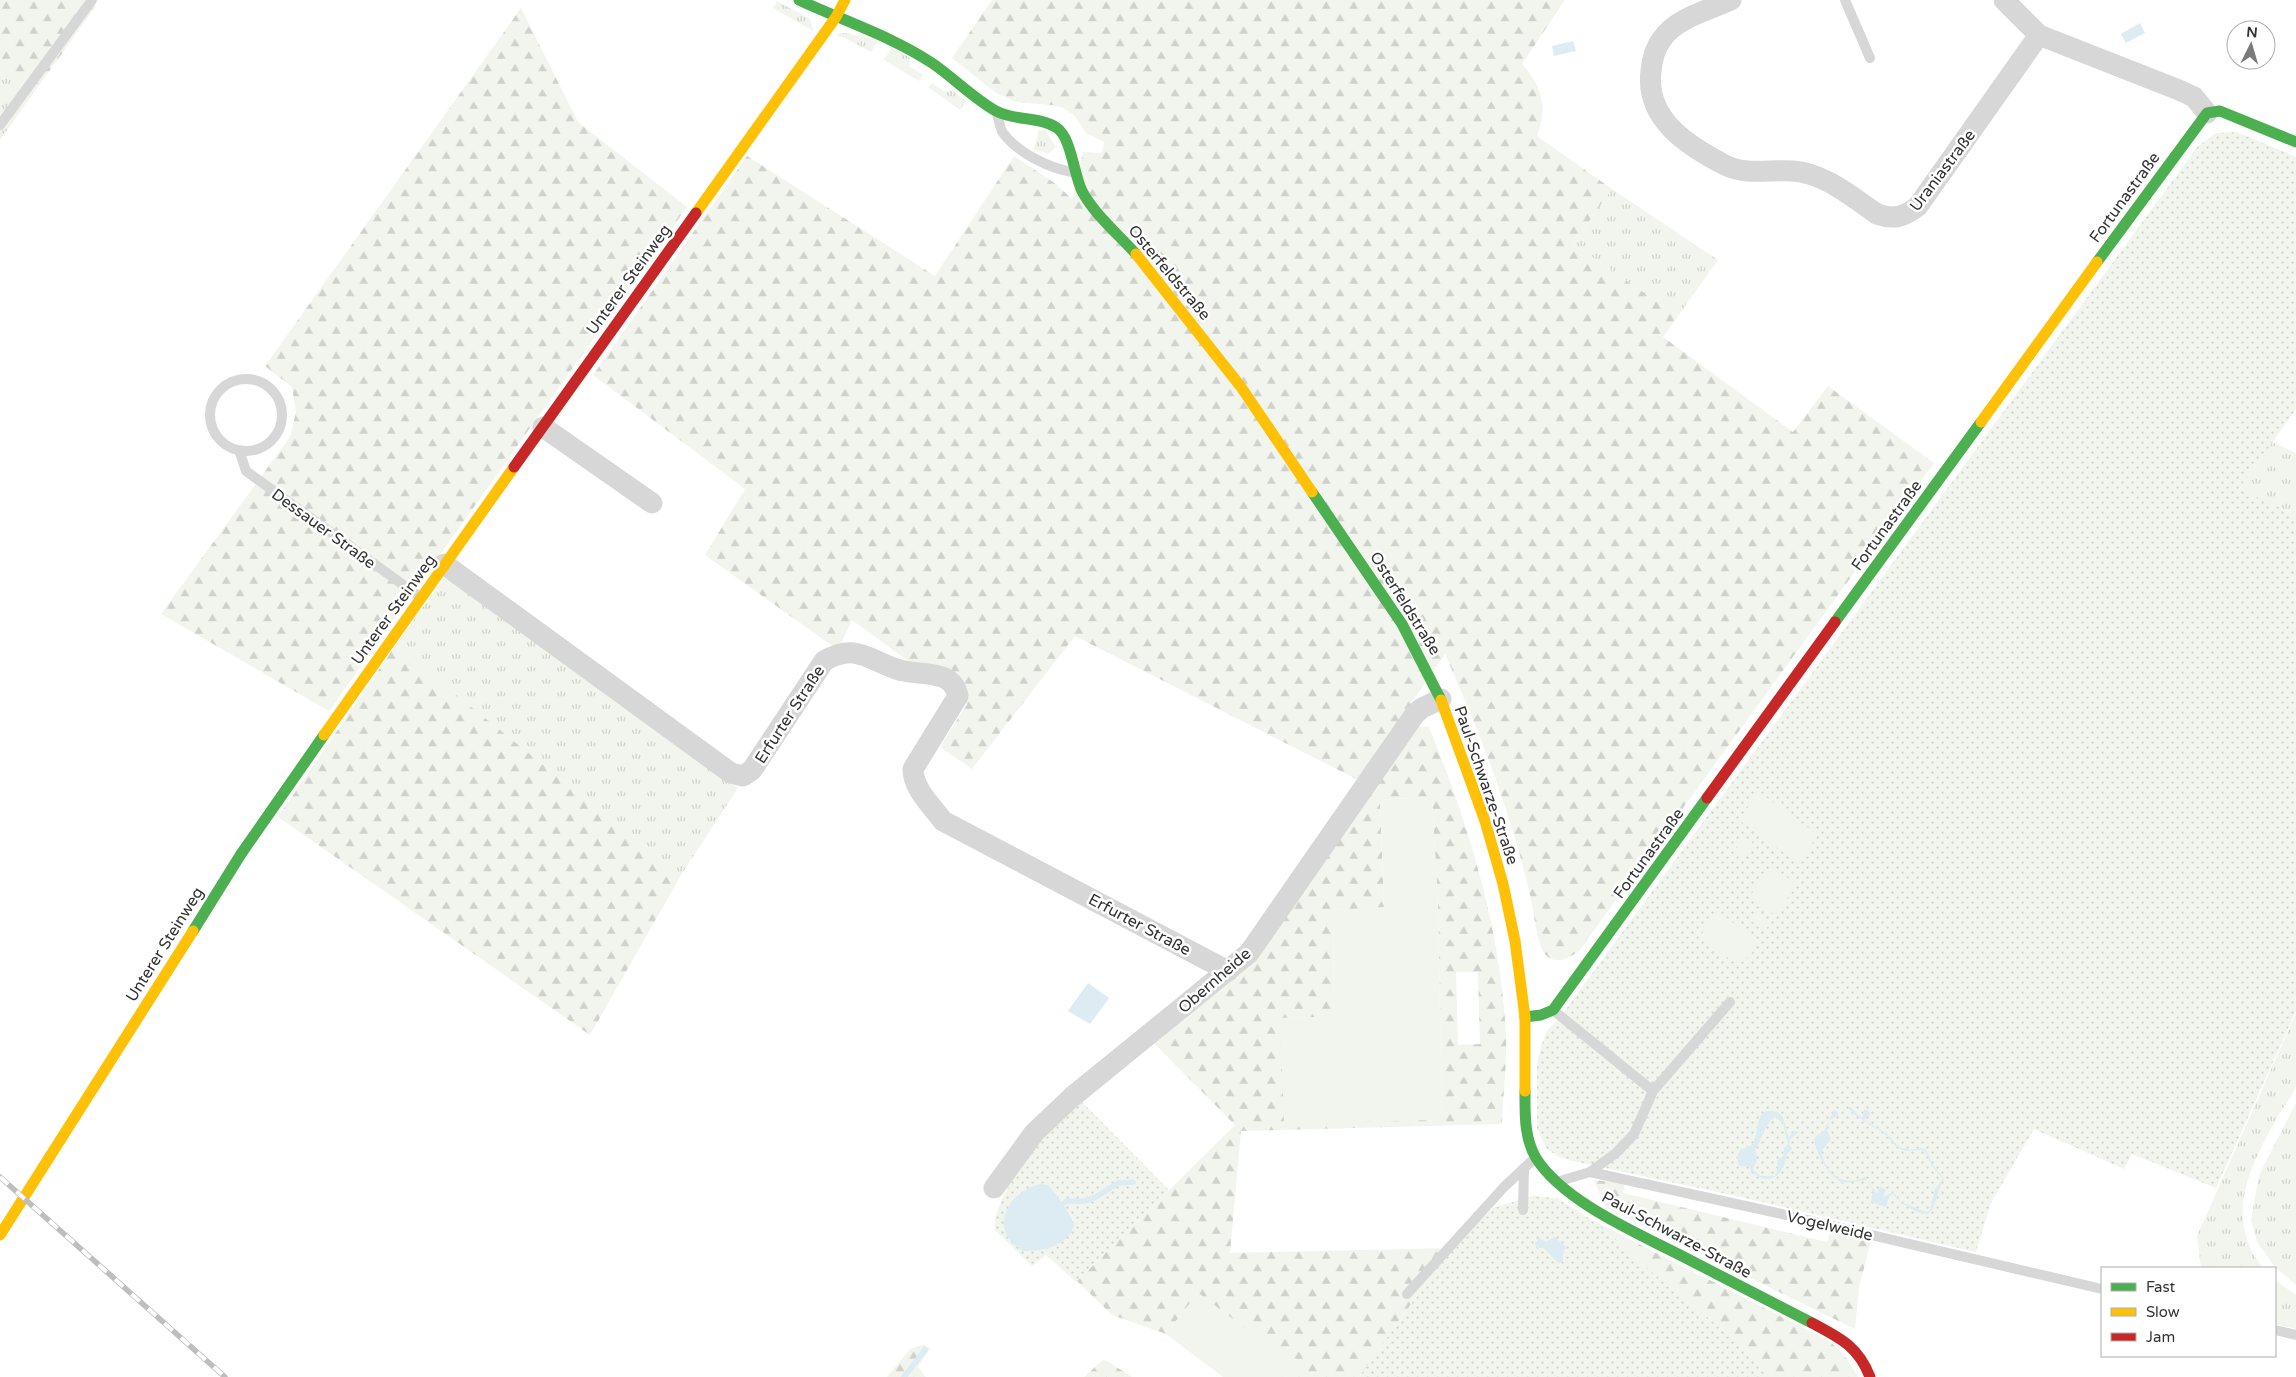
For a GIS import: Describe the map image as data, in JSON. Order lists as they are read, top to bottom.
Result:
{
  "streets": {
    "street": [
      "Uraniastraße",
      "Fortunastraße",
      "Osterfeldstraße",
      "Unterer Steinweg",
      "Erfurter Straße",
      "Paul-Schwarze-Straße",
      "Obernheide"
    ],
    "lane": ["Dessauer Straße", "Vogelweide"]
  },
  "crossings": [
    ["Osterfeldstraße", "Unterer Steinweg"],
    ["Osterfeldstraße", "Paul-Schwarze-Straße"],
    ["Unterer Steinweg", "Dessauer Straße"],
    ["Unterer Steinweg", "Erfurter Straße"],
    ["Erfurter Straße", "Obernheide"],
    ["Paul-Schwarze-Straße", "Obernheide"],
    ["Paul-Schwarze-Straße", "Vogelweide"]
  ],
  "legend": ["Fast", "Slow", "Jam"],
  "north": "top"
}
